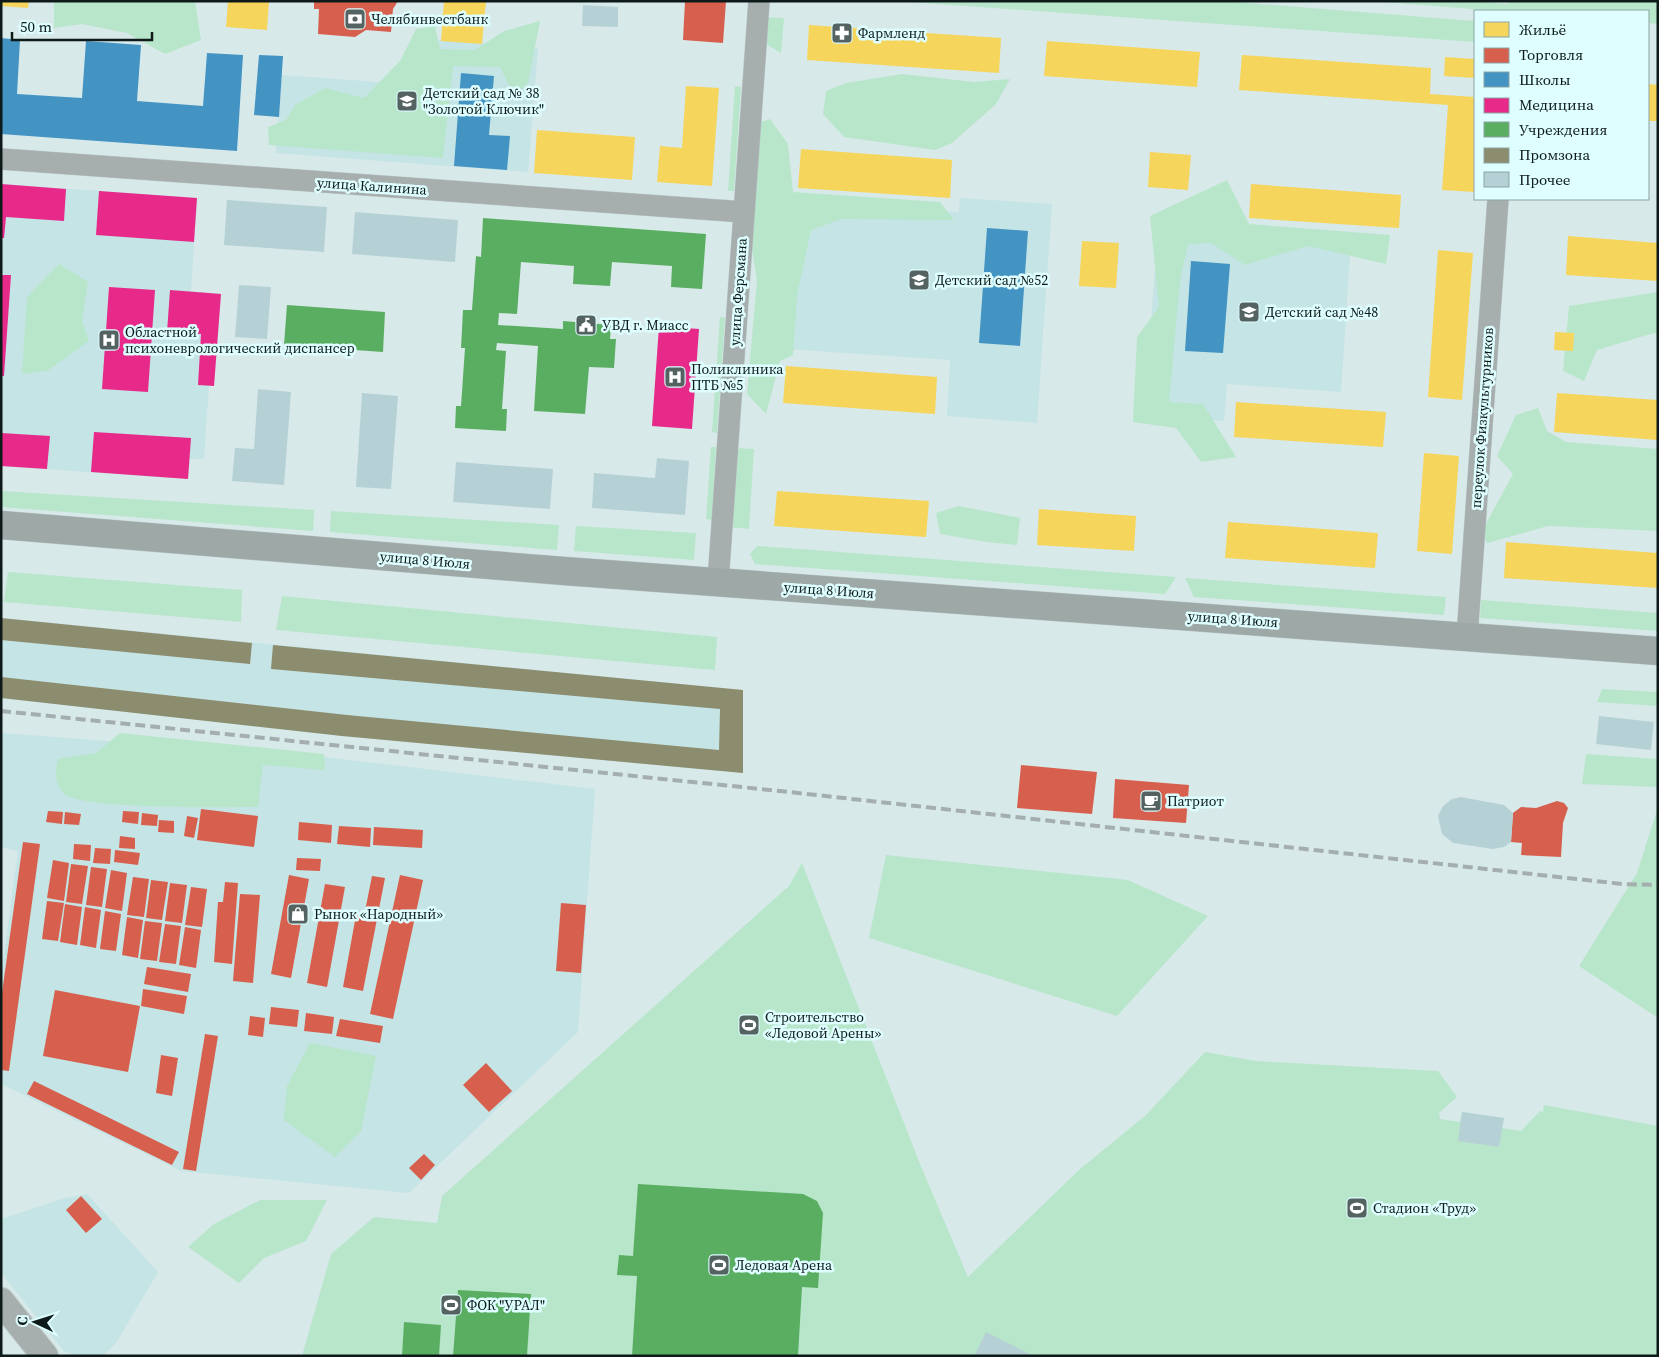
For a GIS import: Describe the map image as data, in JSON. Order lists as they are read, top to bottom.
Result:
{
  "streets": {
    "main road": ["улица 8 Июля"],
    "street": ["улица Калинина", "улица Ферсмана", "переулок Физкультурников"]
  },
  "crossings": [
    ["улица Калинина", "улица Ферсмана"],
    ["улица Ферсмана", "улица 8 Июля"],
    ["переулок Физкультурников", "улица 8 Июля"]
  ],
  "places": {
    "bank": ["Челябинвестбанк"],
    "pharmacy": ["Фармленд"],
    "school or university": ["Детский сад № 38 \"Золотой Ключик\"", "Детский сад №52", "Детский сад №48"],
    "public building": ["УВД г. Миасс"],
    "hospital": ["Областной психоневрологический диспансер", "Поликлиника ПТБ №5"],
    "cafe": ["Патриот"],
    "shop": ["Рынок «Народный»"],
    "sports": [
      "Строительство «Ледовой Арены»",
      "Стадион «Труд»",
      "Ледовая Арена",
      "ФОК \"УРАЛ\""
    ]
  },
  "legend": [
    "Жильё",
    "Торговля",
    "Школы",
    "Медицина",
    "Учреждения",
    "Промзона",
    "Прочее"
  ],
  "scale_bar": "50 m",
  "north": "left"
}
